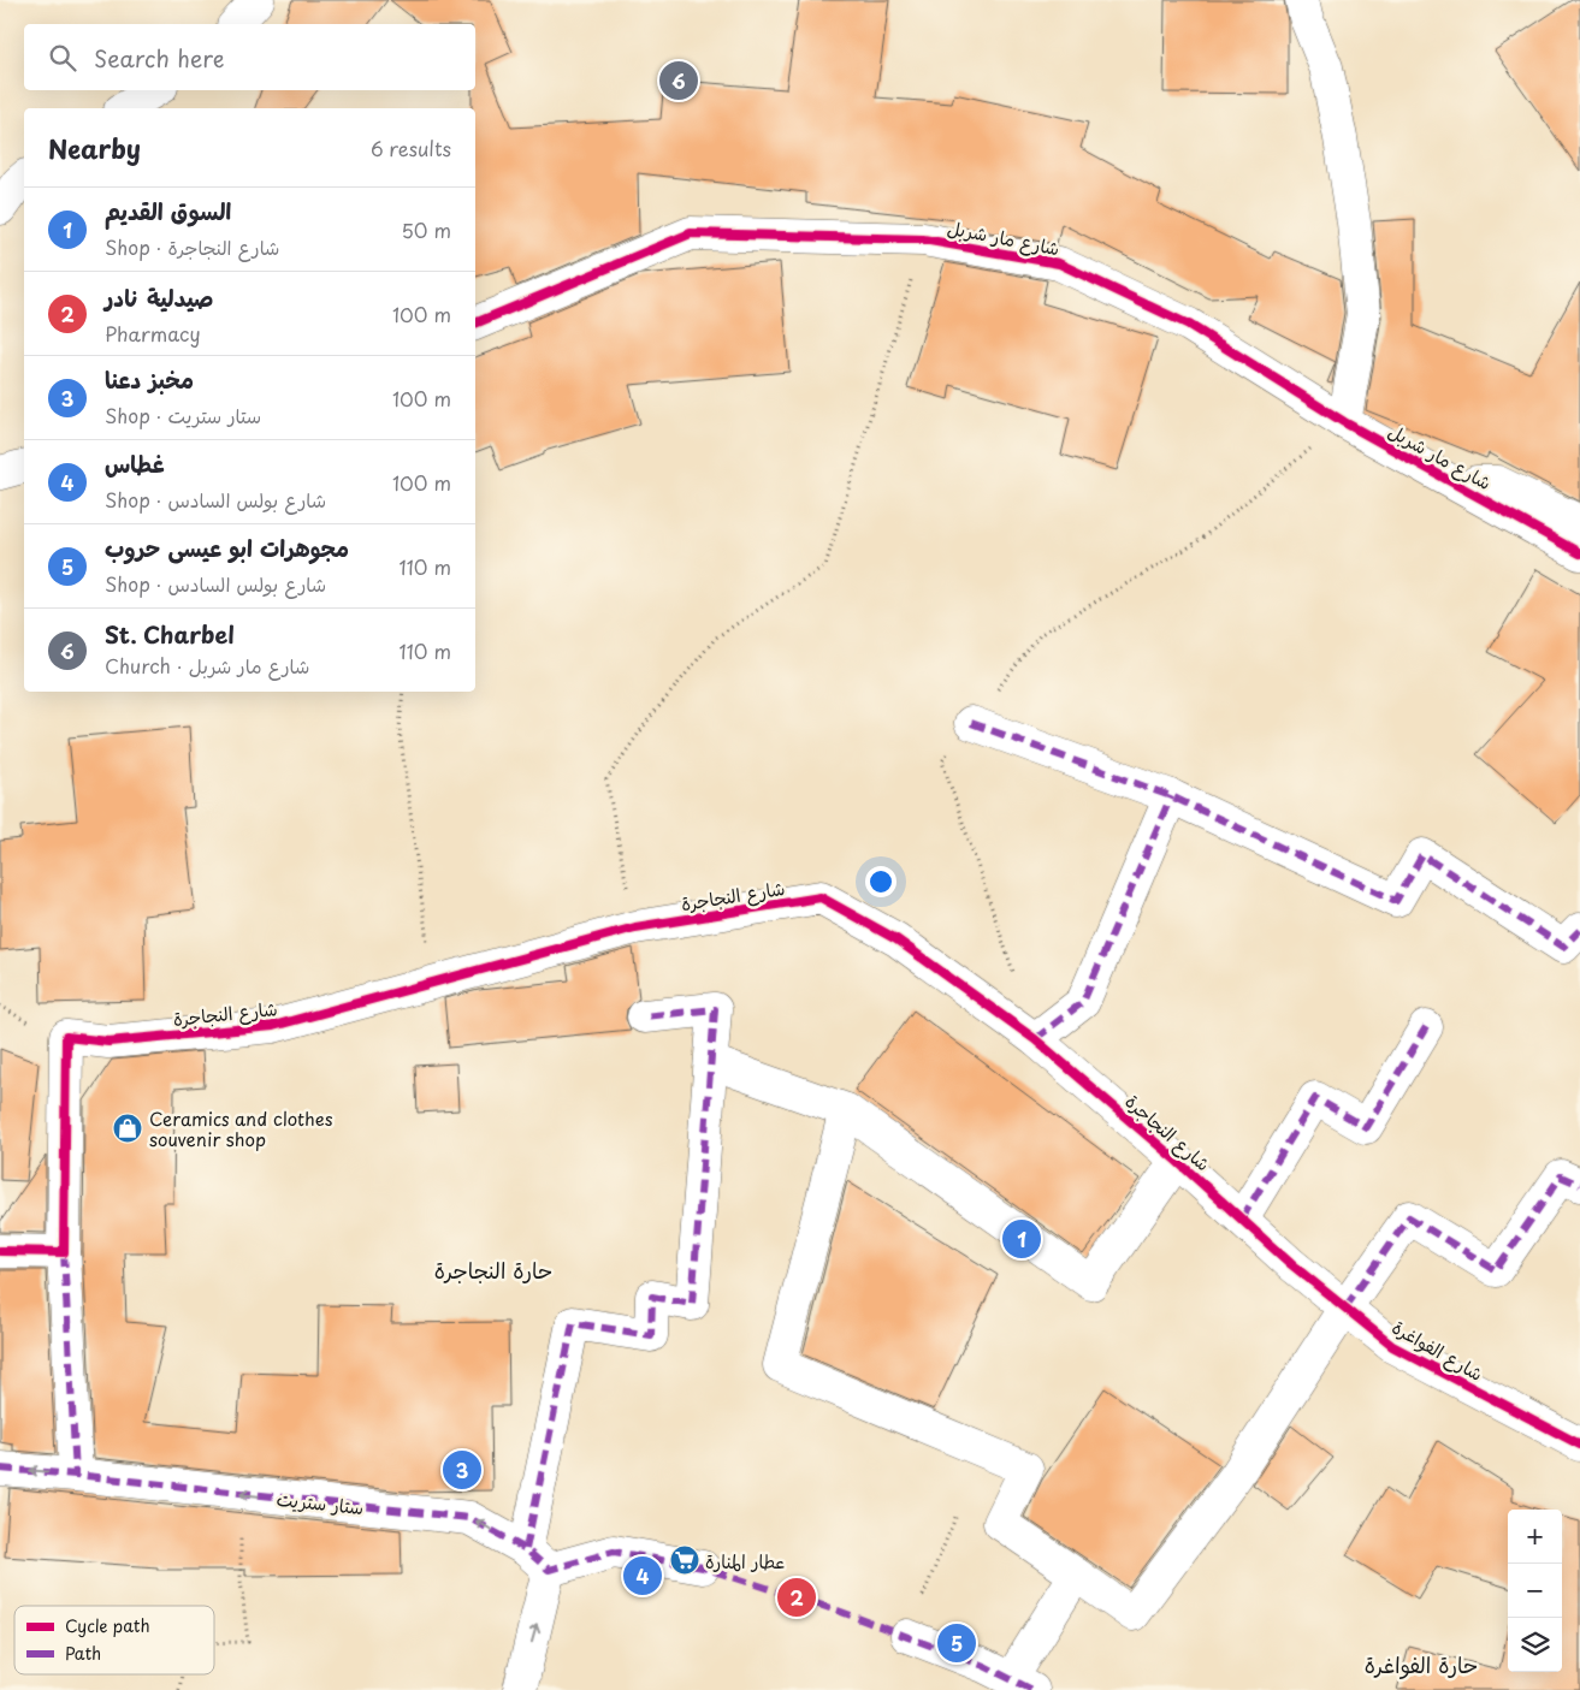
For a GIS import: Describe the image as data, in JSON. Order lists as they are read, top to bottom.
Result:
{
  "streets": {
    "street": [
      "شارع مار شربل",
      "شارع النجاجرة",
      "شارع الفواغرة",
      "ستار ستريت"
    ]
  },
  "crossings": [
    ["شارع النجاجرة", "شارع الفواغرة"]
  ],
  "one_way": ["ستار ستريت"],
  "districts": ["حارة النجاجرة", "حارة الفواغرة"],
  "places": {
    "shop": ["Ceramics and clothes souvenir shop"],
    "supermarket": ["عطار المنارة"]
  },
  "legend": ["Cycle path", "Path"],
  "page": {
    "search": "Search here",
    "pins": [
      "6",
      "1",
      "3",
      "4",
      "2",
      "5"
    ],
    "heading": ["Nearby", "6 results"],
    "list": [
      {
        "mark": "1",
        "name": "السوق القديم",
        "note": "Shop · شارع النجاجرة",
        "value": "50 m"
      },
      {
        "mark": "2",
        "name": "صيدلية نادر",
        "note": "Pharmacy",
        "value": "100 m"
      },
      {
        "mark": "3",
        "name": "مخبز دعنا",
        "note": "Shop · ستار ستريت",
        "value": "100 m"
      },
      {
        "mark": "4",
        "name": "غطاس",
        "note": "Shop · شارع بولس السادس",
        "value": "100 m"
      },
      {
        "mark": "5",
        "name": "مجوهرات ابو عيسى حروب",
        "note": "Shop · شارع بولس السادس",
        "value": "110 m"
      },
      {
        "mark": "6",
        "name": "St. Charbel",
        "note": "Church · شارع مار شربل",
        "value": "110 m"
      }
    ],
    "map_buttons": ["+", "−"]
  }
}
